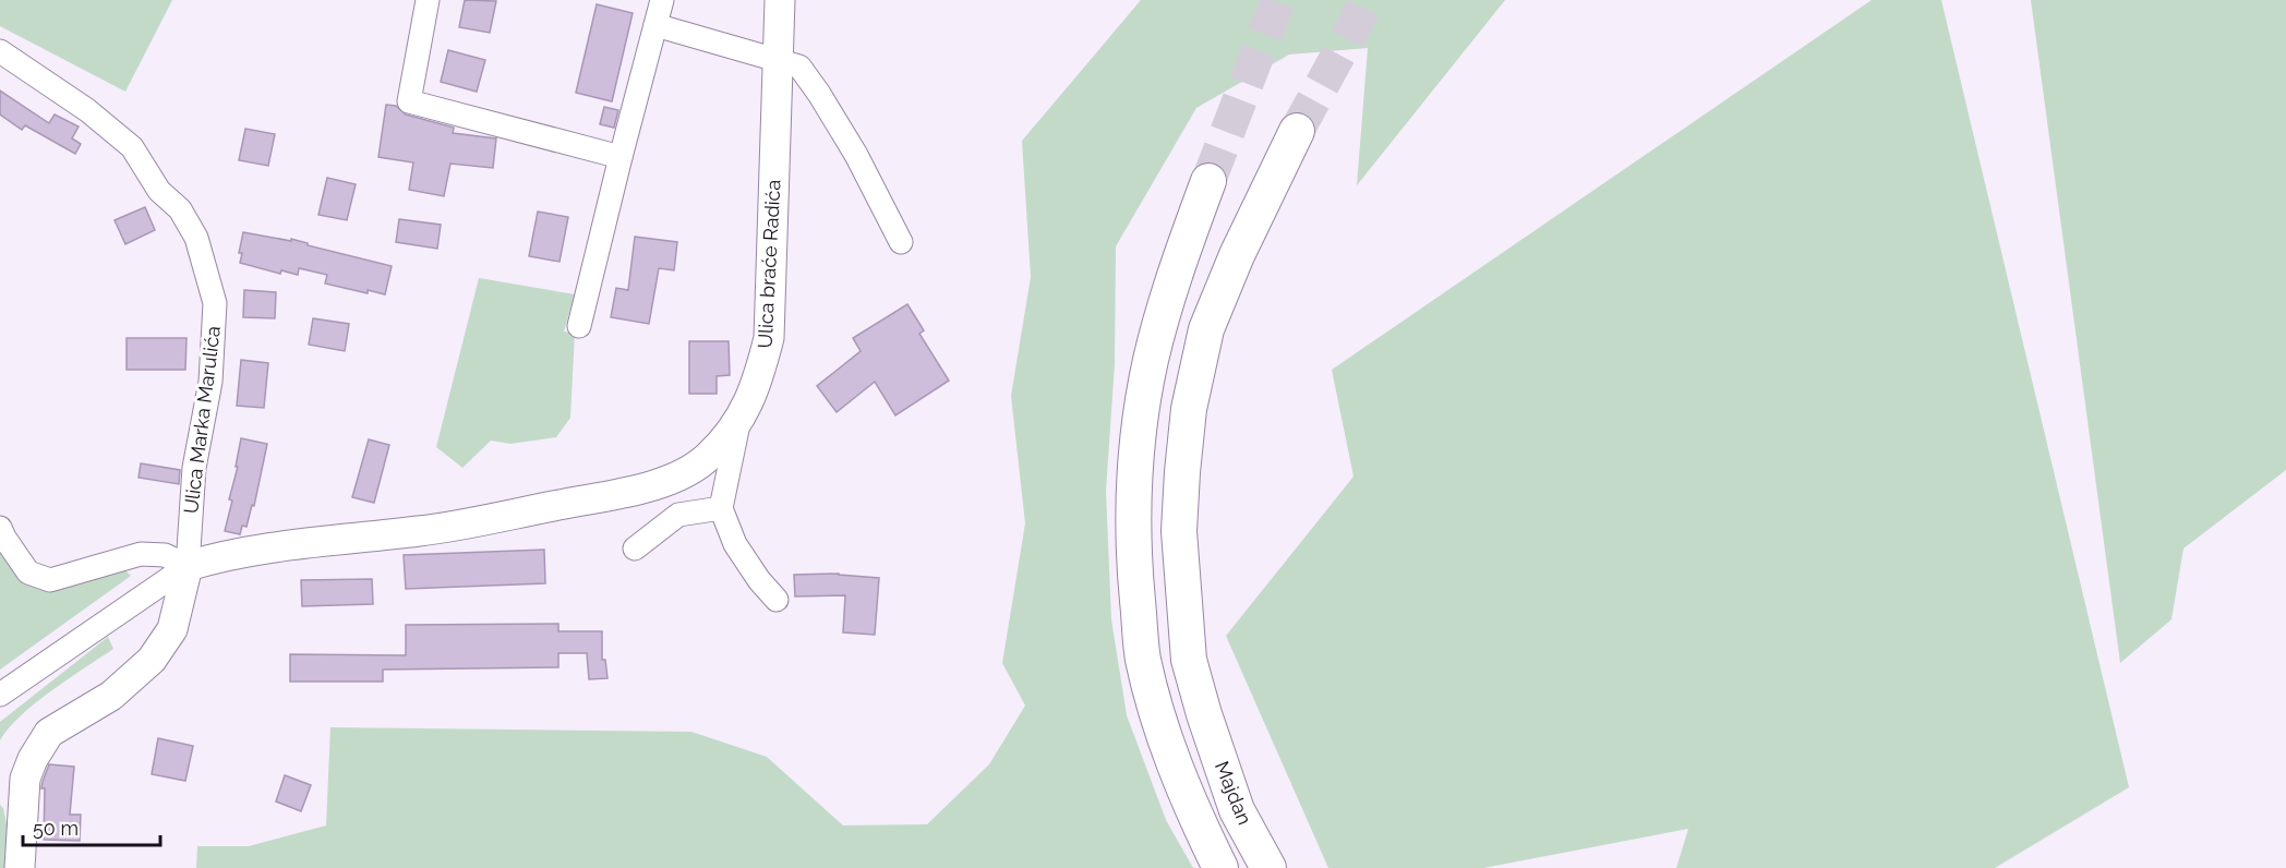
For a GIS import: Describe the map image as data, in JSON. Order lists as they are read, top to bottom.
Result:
{
  "streets": {
    "highway": ["Majdan"],
    "main road": ["Ulica braće Radića", "Ulica Marka Marulića"]
  },
  "crossings": [
    ["Ulica braće Radića", "Ulica Marka Marulića"]
  ],
  "scale_bar": "50 m"
}
